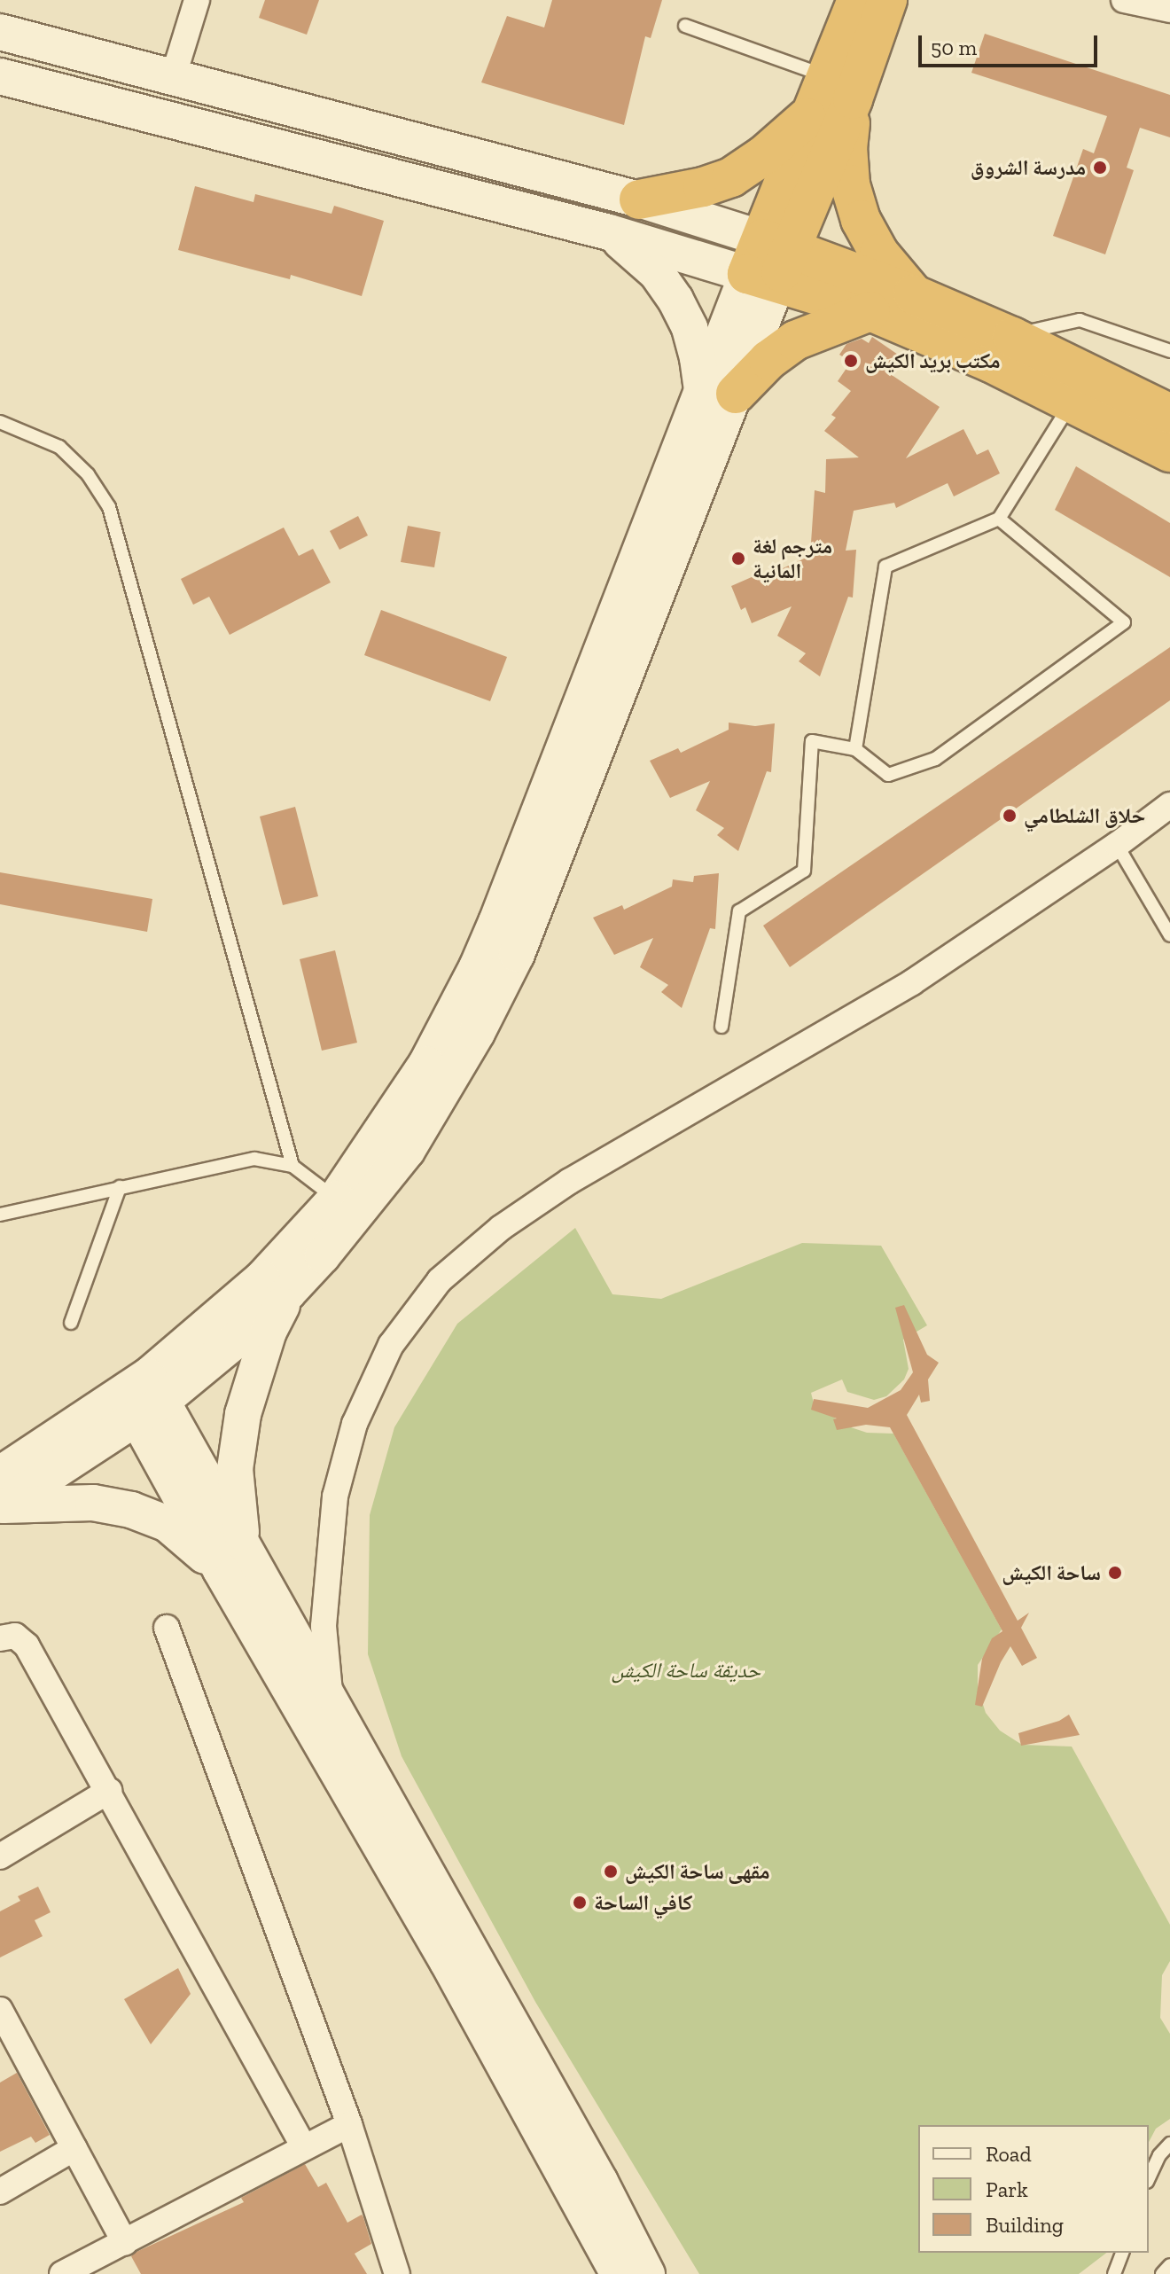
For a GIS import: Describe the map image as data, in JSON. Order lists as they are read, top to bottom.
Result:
{
  "parks": ["حديقة ساحة الكيش"],
  "places": [
    "مدرسة الشروق",
    "مكتب بريد الكيش",
    "مترجم لغة المانية",
    "حلاق الشلطامي",
    "ساحة الكيش",
    "مقهى ساحة الكيش",
    "كافي الساحة"
  ],
  "legend": ["Road", "Park", "Building"],
  "scale_bar": "50 m"
}
